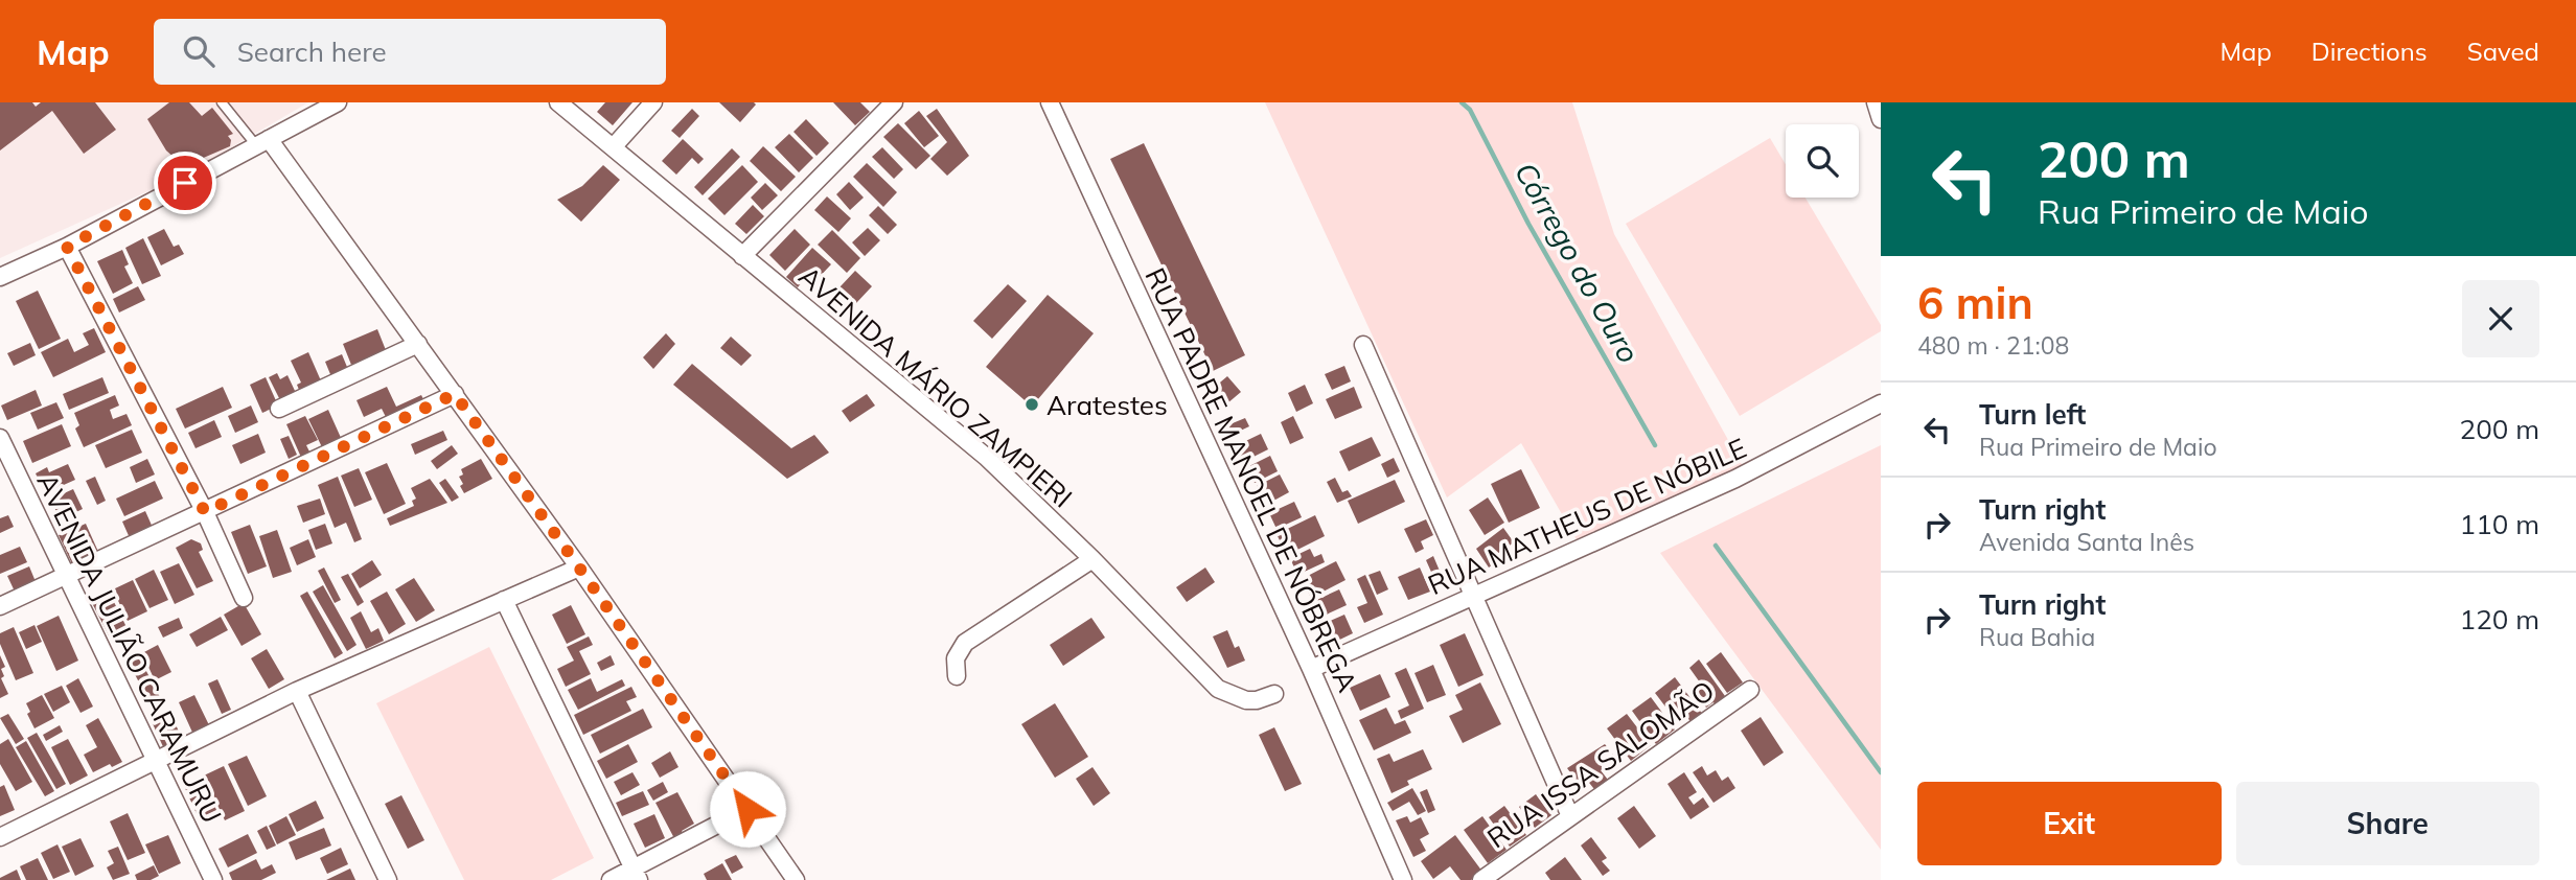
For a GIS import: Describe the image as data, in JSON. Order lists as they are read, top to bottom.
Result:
{
  "streets": {
    "street": [
      "AVENIDA MÁRIO ZAMPIERI",
      "RUA PADRE MANOEL DE NÓBREGA",
      "RUA MATHEUS DE NÓBILE",
      "AVENIDA JULIÃO CARAMURU",
      "RUA ISSA SALOMÃO"
    ]
  },
  "crossings": [
    ["RUA PADRE MANOEL DE NÓBREGA", "RUA MATHEUS DE NÓBILE"]
  ],
  "water": ["Córrego do Ouro"],
  "places": ["Aratestes"],
  "page": {
    "header": "Map",
    "search": "Search here",
    "nav": ["Map", "Directions", "Saved"],
    "turn": ["200 m", "Rua Primeiro de Maio"],
    "heading": ["6 min", "480 m · 21:08"],
    "list": [
      {
        "name": "Turn left",
        "note": "Rua Primeiro de Maio",
        "value": "200 m"
      },
      {
        "name": "Turn right",
        "note": "Avenida Santa Inês",
        "value": "110 m"
      },
      {
        "name": "Turn right",
        "note": "Rua Bahia",
        "value": "120 m"
      }
    ],
    "buttons": ["Exit", "Share"]
  }
}
